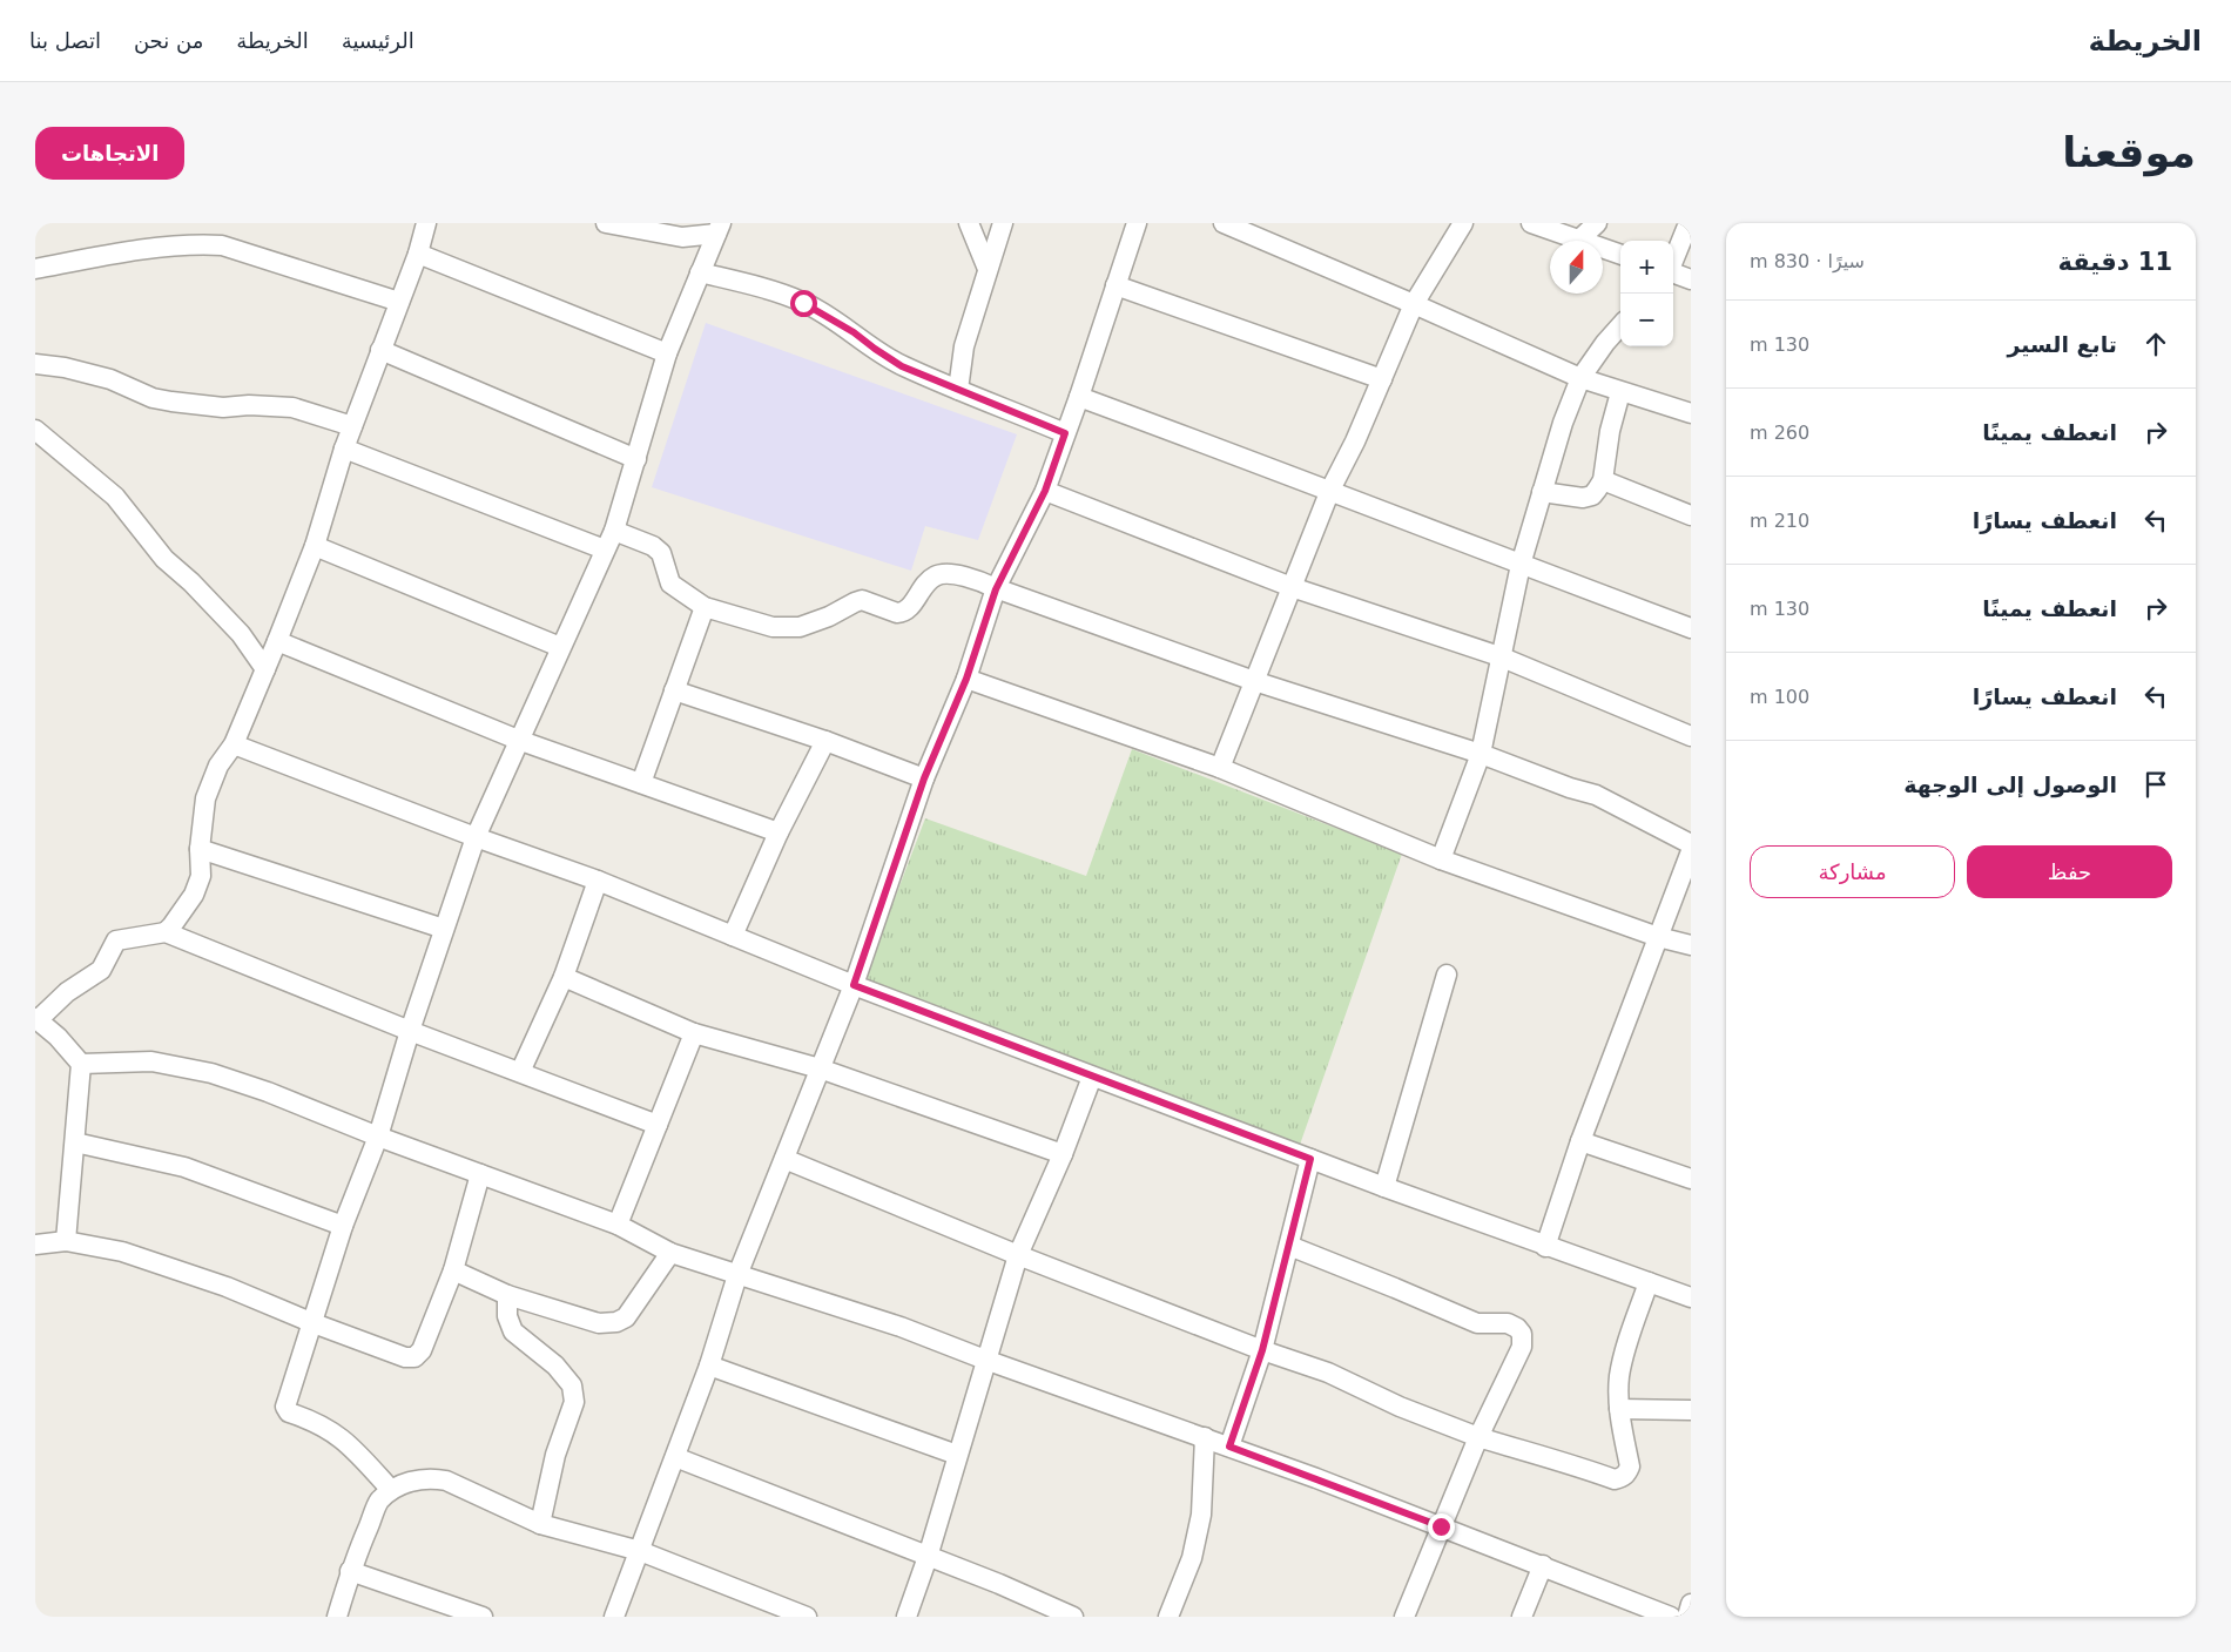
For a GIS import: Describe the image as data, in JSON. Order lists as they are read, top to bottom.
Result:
{
  "north": "top",
  "page": {
    "header": "الخريطة",
    "nav": [
      "الرئيسية",
      "الخريطة",
      "من نحن",
      "اتصل بنا"
    ],
    "buttons": [
      "الاتجاهات",
      ["حفظ", "مشاركة"]
    ],
    "title": "موقعنا",
    "heading": ["11 دقيقة", "سيرًا · 830 m"],
    "map_buttons": ["+", "−"],
    "list": [
      ["تابع السير", "130 m"],
      ["انعطف يمينًا", "260 m"],
      ["انعطف يسارًا", "210 m"],
      ["انعطف يمينًا", "130 m"],
      ["انعطف يسارًا", "100 m"],
      "الوصول إلى الوجهة"
    ]
  }
}
